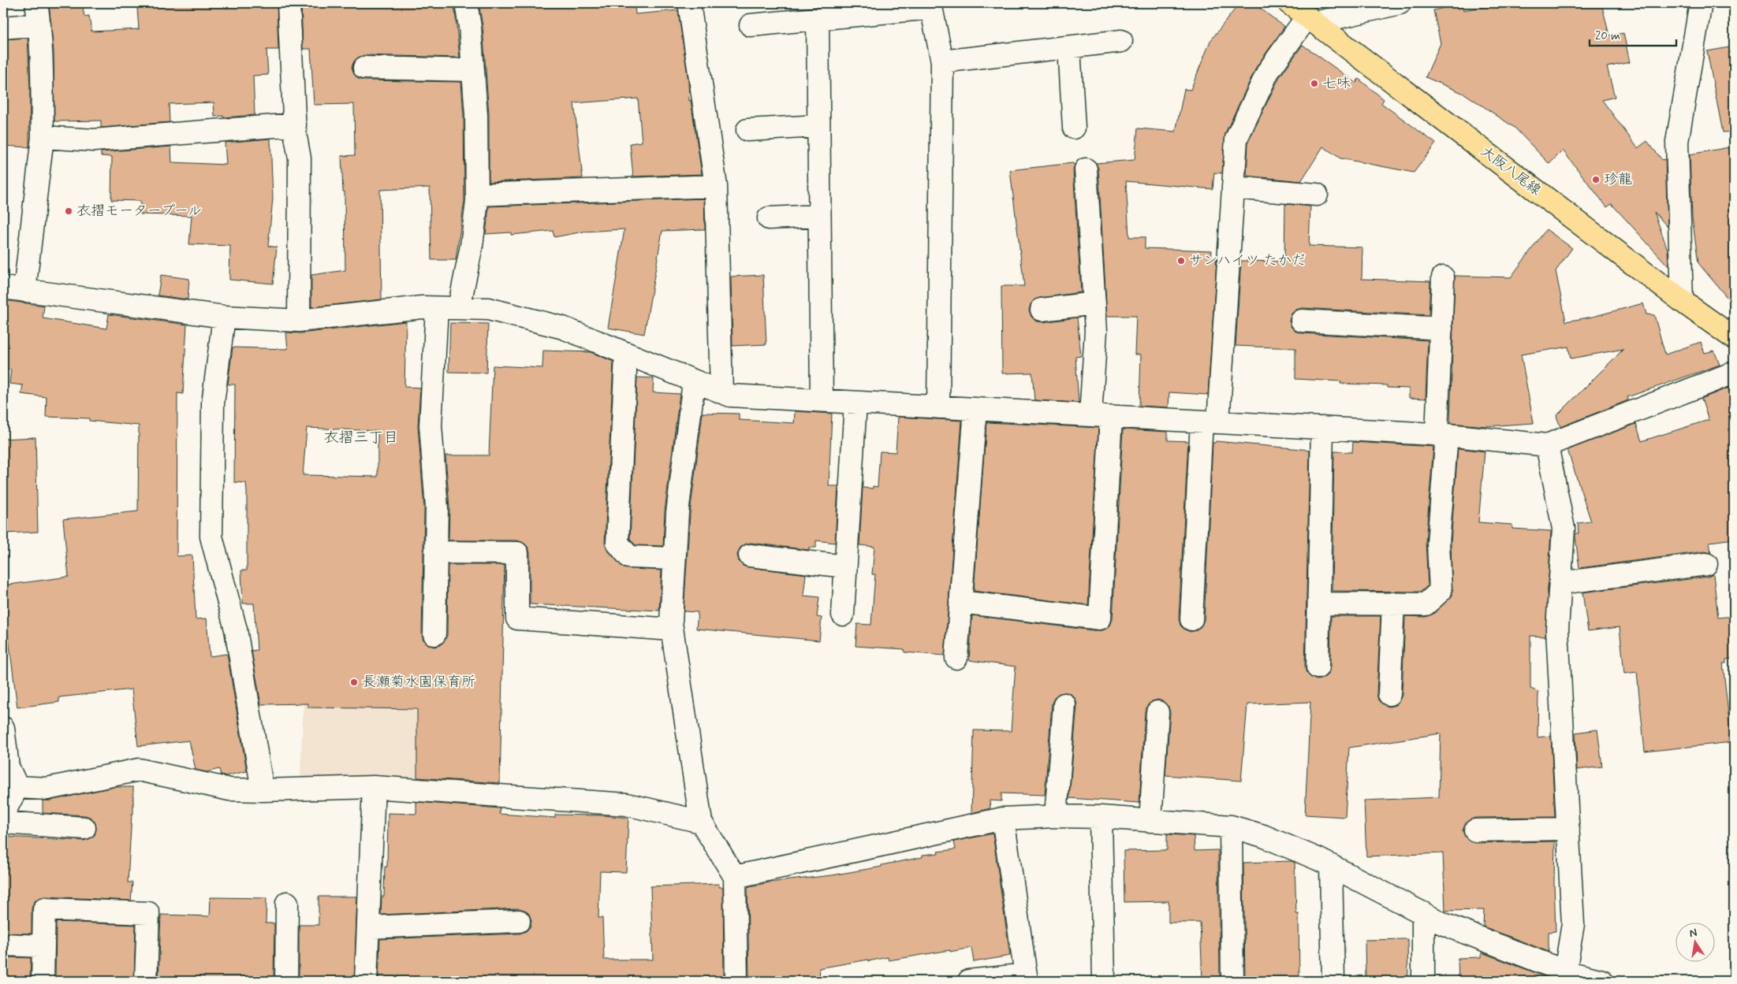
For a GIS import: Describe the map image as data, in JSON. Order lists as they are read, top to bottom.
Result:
{
  "streets": {
    "main road": ["大阪八尾線"]
  },
  "districts": ["衣摺三丁目"],
  "places": [
    "七味",
    "珍龍",
    "衣摺モータープール",
    "サンハイツ たかだ",
    "長瀬菊水園保育所"
  ],
  "scale_bar": "20 m",
  "north": "top"
}
